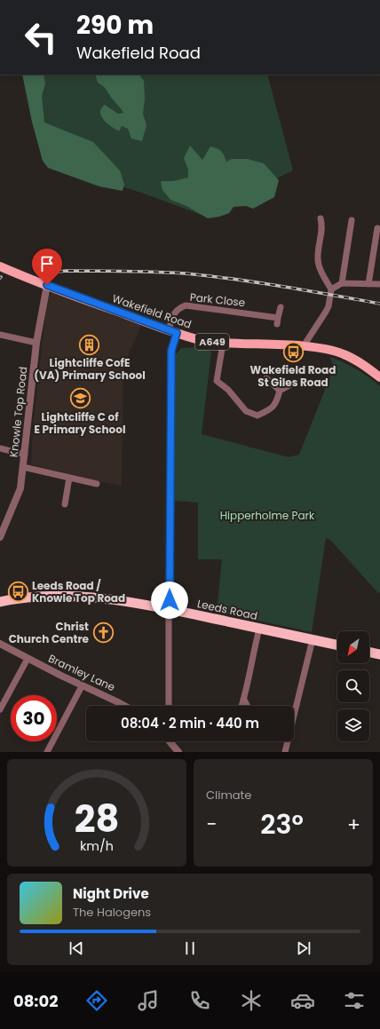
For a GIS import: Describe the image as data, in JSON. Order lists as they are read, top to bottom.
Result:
{
  "streets": {
    "highway": ["Leeds Road"],
    "main road": ["Wakefield Road", "A649"],
    "street": ["Park Close", "Knowle Top Road", "Bramley Lane"]
  },
  "crossings": [
    ["Park Close", "Wakefield Road"],
    ["Park Close", "Leeds Road"],
    ["Wakefield Road", "Knowle Top Road"]
  ],
  "parks": ["Hipperholme Park"],
  "places": {
    "building": ["Lightcliffe CofE (VA) Primary School"],
    "bus stop": ["Wakefield Road St Giles Road", "Leeds Road / Knowle Top Road"],
    "school or university": ["Lightcliffe C of E Primary School"],
    "church": ["Christ Church Centre"]
  },
  "north": "bottom left",
  "page": {
    "turn": ["290 m", "Wakefield Road"],
    "limit": "30",
    "trip": "08:04 · 2 min · 440 m",
    "tile": "Climate",
    "heat": ["−", "23°", "+"],
    "song": ["Night Drive", "The Halogens"],
    "tabs": "08:02",
    "gauge": ["28", "km/h"]
  }
}
